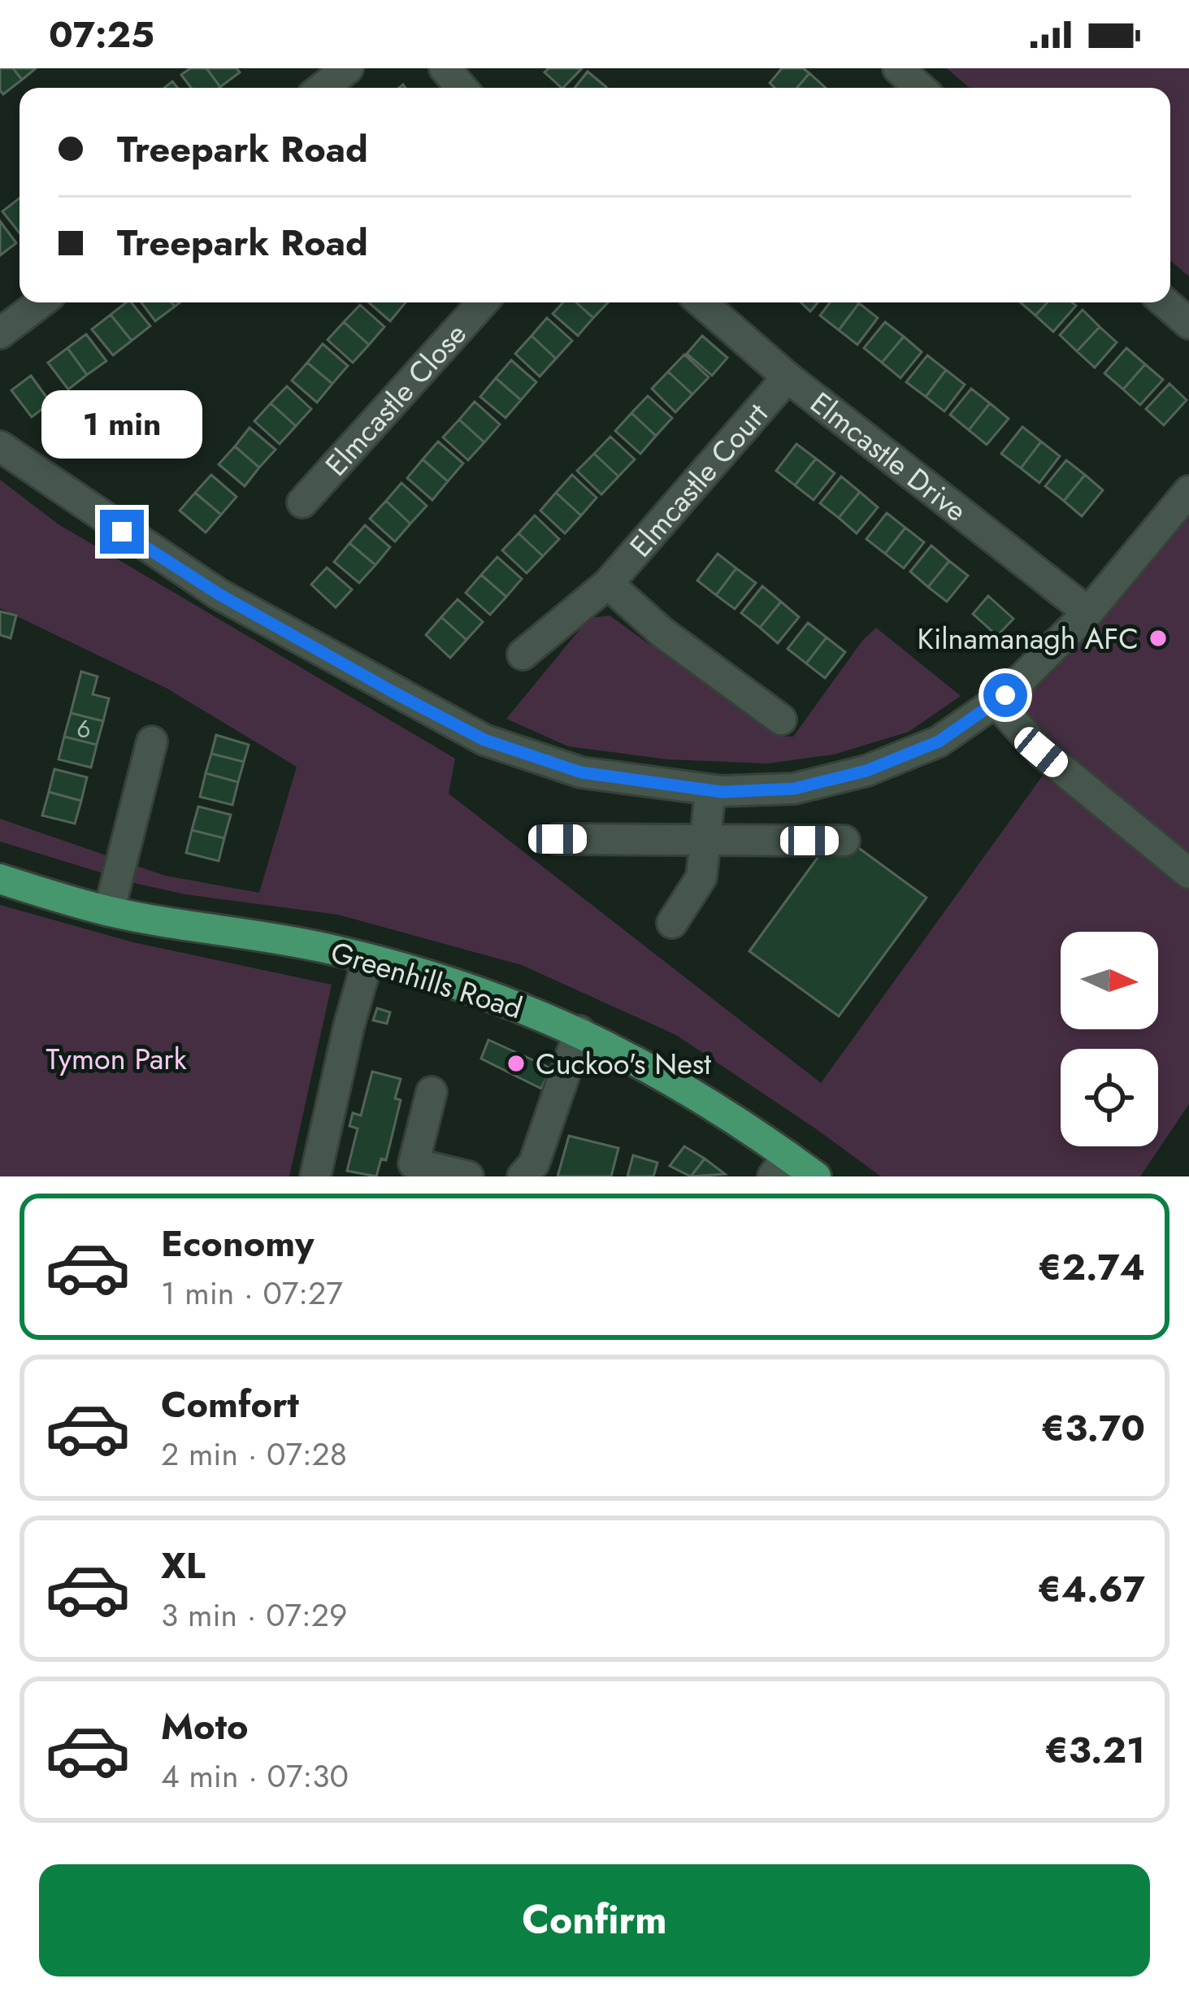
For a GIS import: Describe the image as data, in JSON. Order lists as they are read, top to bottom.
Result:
{
  "streets": {
    "main road": ["Greenhills Road"],
    "street": ["Elmcastle Close", "Elmcastle Drive", "Elmcastle Court"]
  },
  "crossings": [
    ["Elmcastle Drive", "Elmcastle Court"]
  ],
  "parks": ["Tymon Park"],
  "places": ["Kilnamanagh AFC", "Cuckoo's Nest"],
  "house_numbers": ["6"],
  "north": "right",
  "page": {
    "status": "07:25",
    "banner": ["Treepark Road", "Treepark Road"],
    "bubble": "1 min",
    "list": [
      {
        "name": "Economy",
        "note": "1 min · 07:27",
        "value": "€2.74"
      },
      {
        "name": "Comfort",
        "note": "2 min · 07:28",
        "value": "€3.70"
      },
      {
        "name": "XL",
        "note": "3 min · 07:29",
        "value": "€4.67"
      },
      {
        "name": "Moto",
        "note": "4 min · 07:30",
        "value": "€3.21"
      }
    ],
    "buttons": "Confirm"
  }
}
